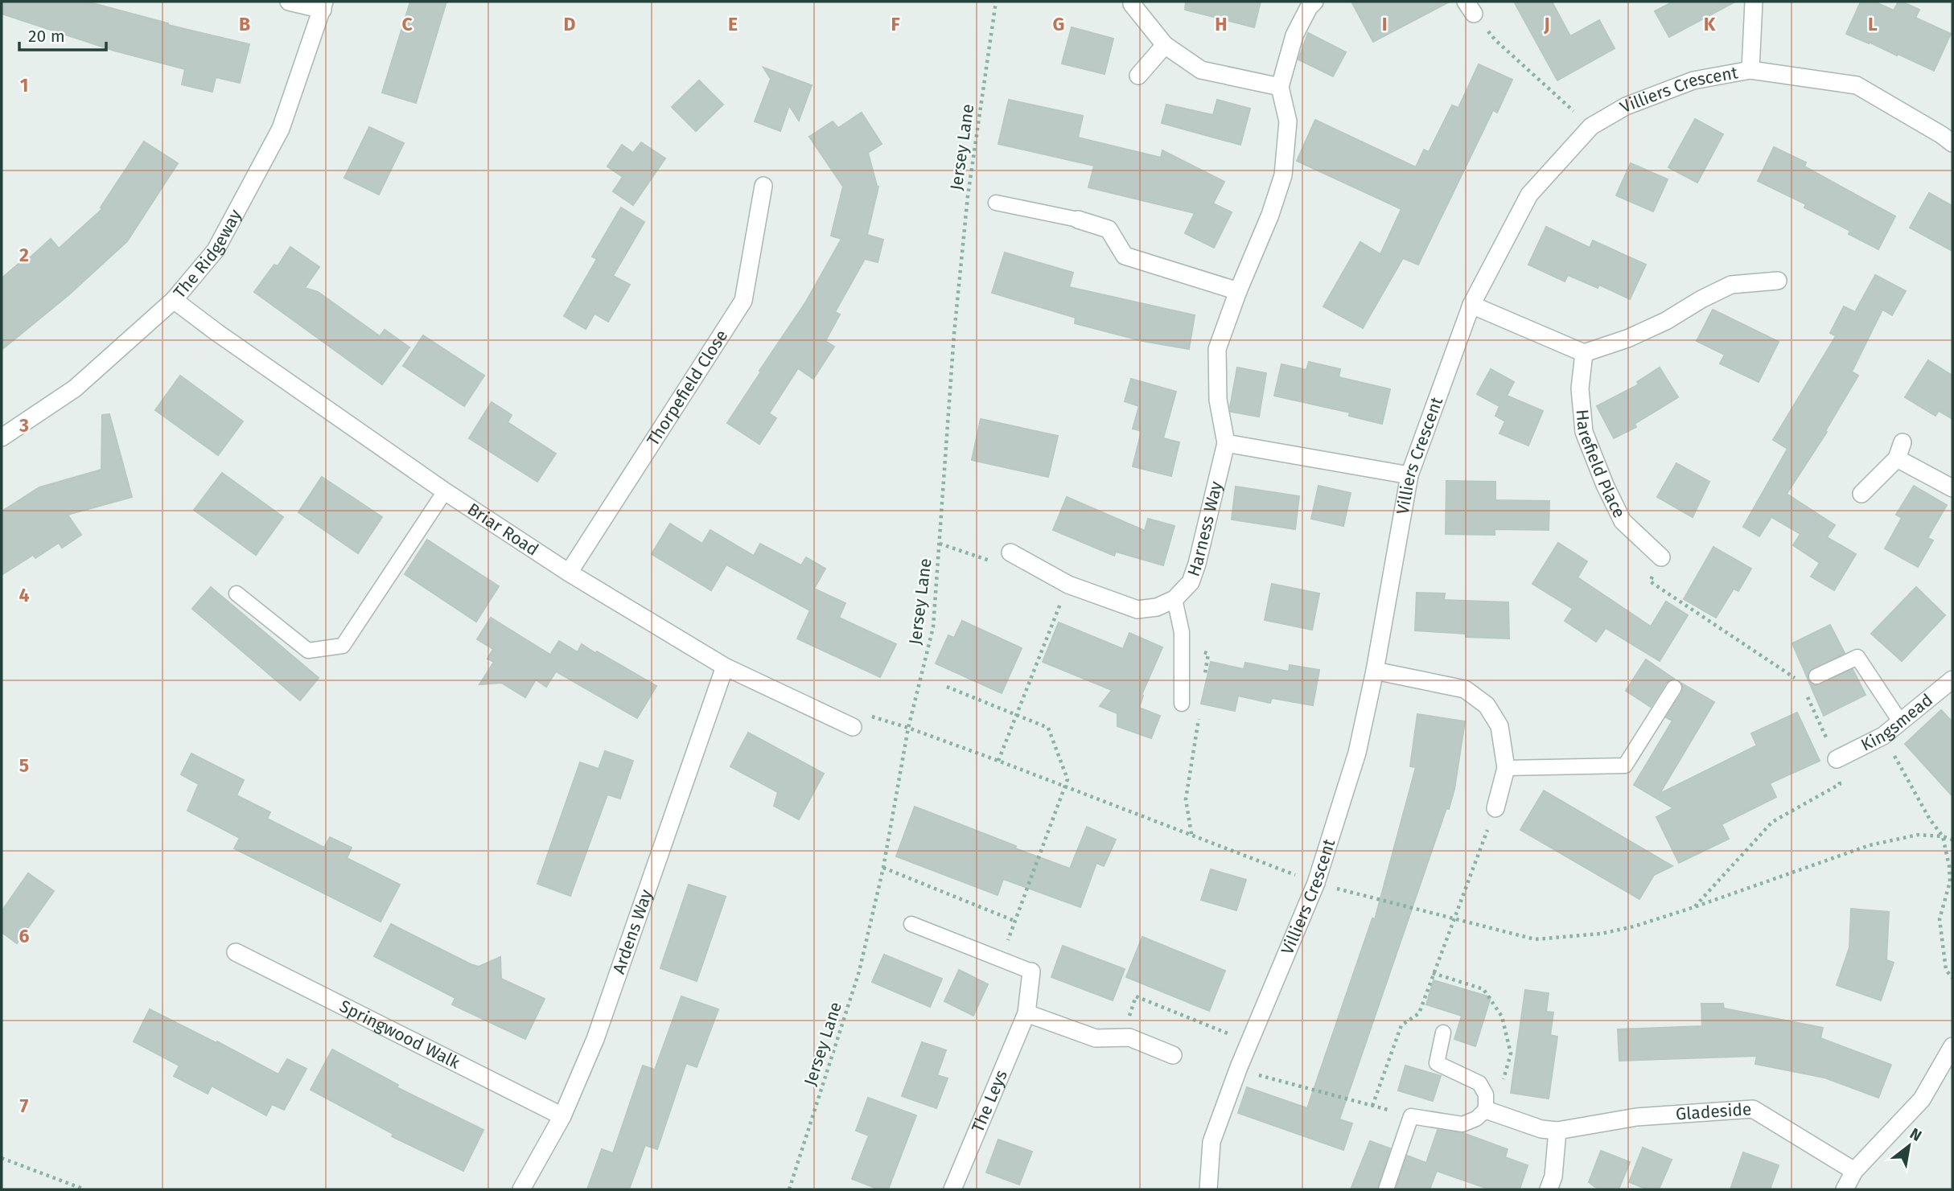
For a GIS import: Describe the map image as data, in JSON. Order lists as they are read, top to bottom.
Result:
{
  "streets": {
    "street": [
      "Villiers Crescent",
      "The Ridgeway",
      "Thorpefield Close",
      "Harefield Place",
      "Harness Way",
      "Briar Road",
      "Kingsmead",
      "Ardens Way",
      "Springwood Walk",
      "The Leys",
      "Gladeside"
    ],
    "path": ["Jersey Lane"]
  },
  "crossings": [
    ["The Ridgeway", "Briar Road"],
    ["Thorpefield Close", "Briar Road"],
    ["Briar Road", "Ardens Way"],
    ["Ardens Way", "Springwood Walk"]
  ],
  "scale_bar": "20 m",
  "north": "top right",
  "grid": {
    "columns": [
      "B",
      "C",
      "D",
      "E",
      "F",
      "G",
      "H",
      "I",
      "J",
      "K",
      "L"
    ],
    "rows": [
      "1",
      "2",
      "3",
      "4",
      "5",
      "6",
      "7"
    ]
  }
}
